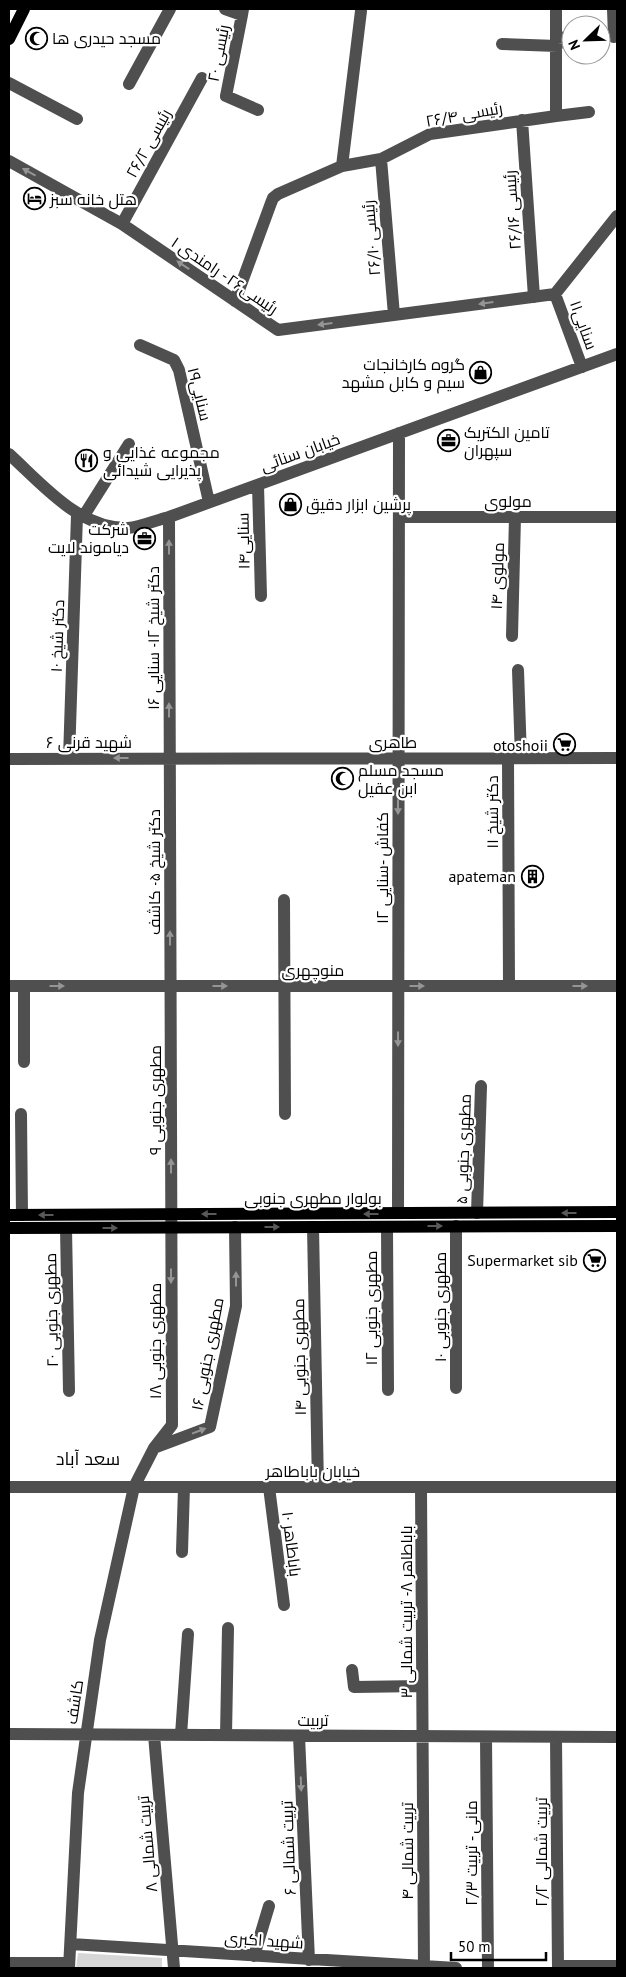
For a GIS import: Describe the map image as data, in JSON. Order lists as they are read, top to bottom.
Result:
{
  "streets": {
    "main road": ["بولوار مطهری جنوبی"],
    "street": [
      "رئیسی ۲۰",
      "رئیسی ۲۶/۴",
      "رئیسی ۲۶/۲",
      "رئیسی ۲۶/۱۶",
      "رئیسی ۲۶/۱۰",
      "رئیسی۲۶ - رامندی ۱",
      "سنایی۱۱",
      "سنایی۱۹",
      "خیابان سنائی",
      "مولوی",
      "سنایی۱۴",
      "مولوی ۱۴",
      "دکتر شیخ ۱۰",
      "دکتر شیخ ۱۲- سنایی ۱۶",
      "شهید قرنی ۶",
      "طاهری",
      "دکتر شیخ ۱۱",
      "کفاش -سنایی ۱۲",
      "دکتر شیخ ۵- کاشف",
      "منوچهری",
      "مطهری جنوبی ۹",
      "مطهری جنوبی ۵",
      "مطهری جنوبی ۱۰",
      "مطهری جنوبی ۱۲",
      "مطهری جنوبی ۲۰",
      "مطهری جنوبی ۱۸",
      "مطهری جنوبی ۱۶",
      "مطهری جنوبی ۱۴",
      "خیابان باباطاهر",
      "باباطاهر ۱۰",
      "باباطاهر ۸- تربیت شمالی ۳",
      "کاشف",
      "تربیت",
      "تربیت شمالی ۸",
      "تربیت شمالی ۶",
      "تربیت شمالی ۴",
      "تربیت شمالی ۲/۲",
      "مانی - تربیت ۲/۳",
      "شهید اکبری"
    ]
  },
  "crossings": [
    ["رئیسی ۲۶/۴", "رئیسی ۲۶/۱۶"],
    ["رئیسی ۲۶/۴", "رئیسی ۲۶/۱۰"],
    ["رئیسی ۲۶/۴", "رئیسی۲۶ - رامندی ۱"],
    ["رئیسی ۲۶/۲", "رئیسی۲۶ - رامندی ۱"],
    ["رئیسی ۲۶/۱۶", "رئیسی۲۶ - رامندی ۱"],
    ["رئیسی ۲۶/۱۰", "رئیسی۲۶ - رامندی ۱"],
    ["رئیسی۲۶ - رامندی ۱", "سنایی۱۱"],
    ["سنایی۱۱", "خیابان سنائی"],
    ["سنایی۱۹", "خیابان سنائی"],
    ["خیابان سنائی", "سنایی۱۴"],
    ["خیابان سنائی", "دکتر شیخ ۱۰"],
    ["خیابان سنائی", "دکتر شیخ ۱۲- سنایی ۱۶"],
    ["خیابان سنائی", "کفاش -سنایی ۱۲"],
    ["مولوی", "مولوی ۱۴"],
    ["مولوی", "کفاش -سنایی ۱۲"],
    ["دکتر شیخ ۱۰", "شهید قرنی ۶"],
    ["دکتر شیخ ۱۲- سنایی ۱۶", "شهید قرنی ۶"],
    ["دکتر شیخ ۱۲- سنایی ۱۶", "طاهری"],
    ["دکتر شیخ ۱۲- سنایی ۱۶", "دکتر شیخ ۵- کاشف"],
    ["شهید قرنی ۶", "طاهری"],
    ["شهید قرنی ۶", "دکتر شیخ ۵- کاشف"],
    ["طاهری", "دکتر شیخ ۱۱"],
    ["طاهری", "کفاش -سنایی ۱۲"],
    ["طاهری", "دکتر شیخ ۵- کاشف"],
    ["دکتر شیخ ۱۱", "منوچهری"],
    ["کفاش -سنایی ۱۲", "منوچهری"],
    ["کفاش -سنایی ۱۲", "بولوار مطهری جنوبی"],
    ["دکتر شیخ ۵- کاشف", "منوچهری"],
    ["دکتر شیخ ۵- کاشف", "مطهری جنوبی ۹"],
    ["منوچهری", "مطهری جنوبی ۹"],
    ["مطهری جنوبی ۹", "بولوار مطهری جنوبی"],
    ["مطهری جنوبی ۹", "مطهری جنوبی ۱۸"],
    ["مطهری جنوبی ۵", "بولوار مطهری جنوبی"],
    ["بولوار مطهری جنوبی", "مطهری جنوبی ۱۰"],
    ["بولوار مطهری جنوبی", "مطهری جنوبی ۱۲"],
    ["بولوار مطهری جنوبی", "مطهری جنوبی ۲۰"],
    ["بولوار مطهری جنوبی", "مطهری جنوبی ۱۸"],
    ["بولوار مطهری جنوبی", "مطهری جنوبی ۱۶"],
    ["بولوار مطهری جنوبی", "مطهری جنوبی ۱۴"],
    ["مطهری جنوبی ۱۸", "مطهری جنوبی ۱۶"],
    ["مطهری جنوبی ۱۸", "کاشف"],
    ["مطهری جنوبی ۱۶", "کاشف"],
    ["مطهری جنوبی ۱۴", "خیابان باباطاهر"],
    ["خیابان باباطاهر", "باباطاهر ۱۰"],
    ["خیابان باباطاهر", "باباطاهر ۸- تربیت شمالی ۳"],
    ["خیابان باباطاهر", "کاشف"],
    ["باباطاهر ۸- تربیت شمالی ۳", "تربیت"],
    ["باباطاهر ۸- تربیت شمالی ۳", "تربیت شمالی ۴"],
    ["کاشف", "تربیت"],
    ["کاشف", "شهید اکبری"],
    ["تربیت", "تربیت شمالی ۸"],
    ["تربیت", "تربیت شمالی ۶"],
    ["تربیت", "تربیت شمالی ۴"],
    ["تربیت", "تربیت شمالی ۲/۲"],
    ["تربیت", "مانی - تربیت ۲/۳"],
    ["تربیت شمالی ۸", "شهید اکبری"],
    ["تربیت شمالی ۶", "شهید اکبری"],
    ["تربیت شمالی ۴", "شهید اکبری"]
  ],
  "one_way": [
    "رئیسی۲۶ - رامندی ۱",
    "دکتر شیخ ۱۲- سنایی ۱۶",
    "شهید قرنی ۶",
    "کفاش -سنایی ۱۲",
    "دکتر شیخ ۵- کاشف",
    "منوچهری",
    "مطهری جنوبی ۹",
    "مطهری جنوبی ۱۸",
    "مطهری جنوبی ۱۶",
    "تربیت شمالی ۶"
  ],
  "districts": ["سعد آباد"],
  "places": {
    "mosque": ["مسجد حیدری ها", "مسجد مسلم ابن عقیل"],
    "hotel": ["هتل خانه سبز"],
    "shop": ["گروه کارخانجات سیم و کابل مشهد", "پرشین ابزار دقیق"],
    "office": ["تامین الکتریک سپهران", "شرکت دیاموند لایت"],
    "restaurant": ["مجموعه غذایی و پذیرایی شیدائی"],
    "supermarket": ["otoshoii", "Supermarket sib"],
    "building": ["apateman"]
  },
  "scale_bar": "50 m",
  "north": "bottom left"
}
